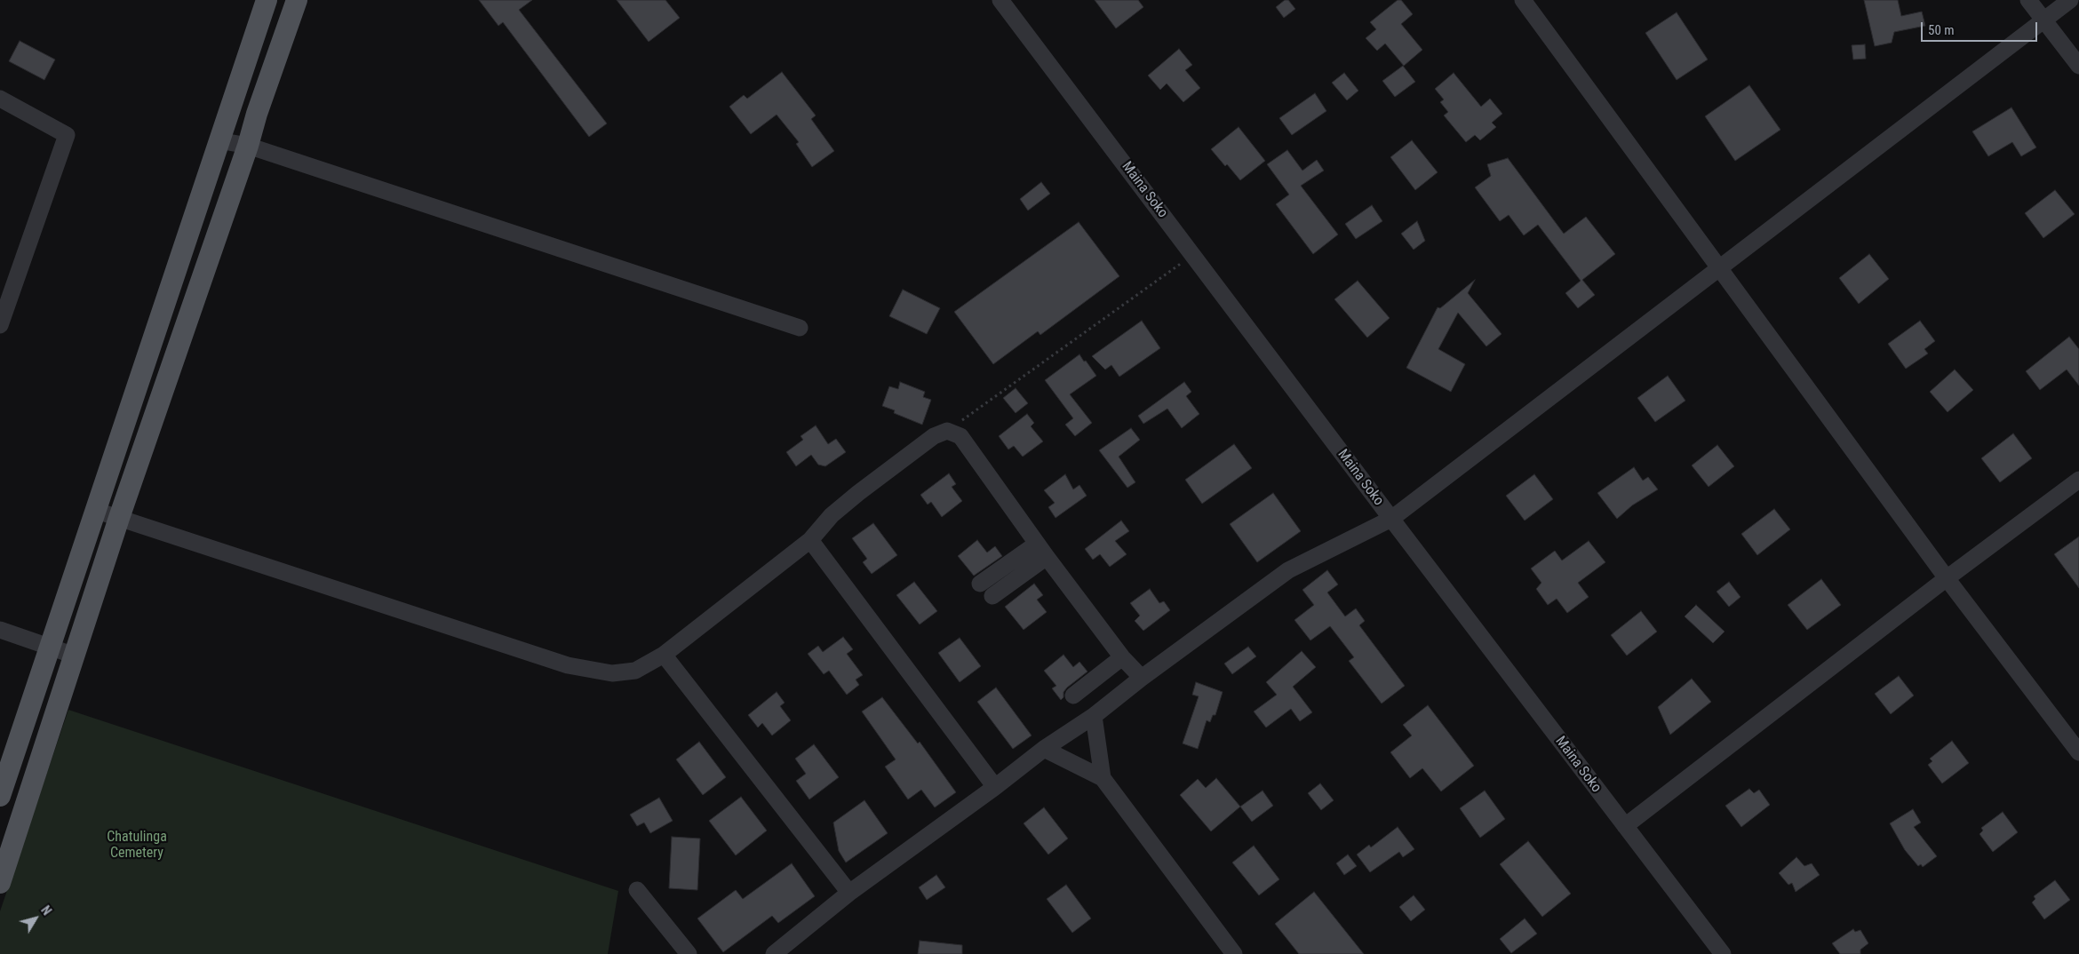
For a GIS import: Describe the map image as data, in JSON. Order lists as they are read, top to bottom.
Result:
{
  "streets": {
    "street": ["Maina Soko"]
  },
  "parks": ["Chatulinga Cemetery"],
  "scale_bar": "50 m",
  "north": "top right"
}
